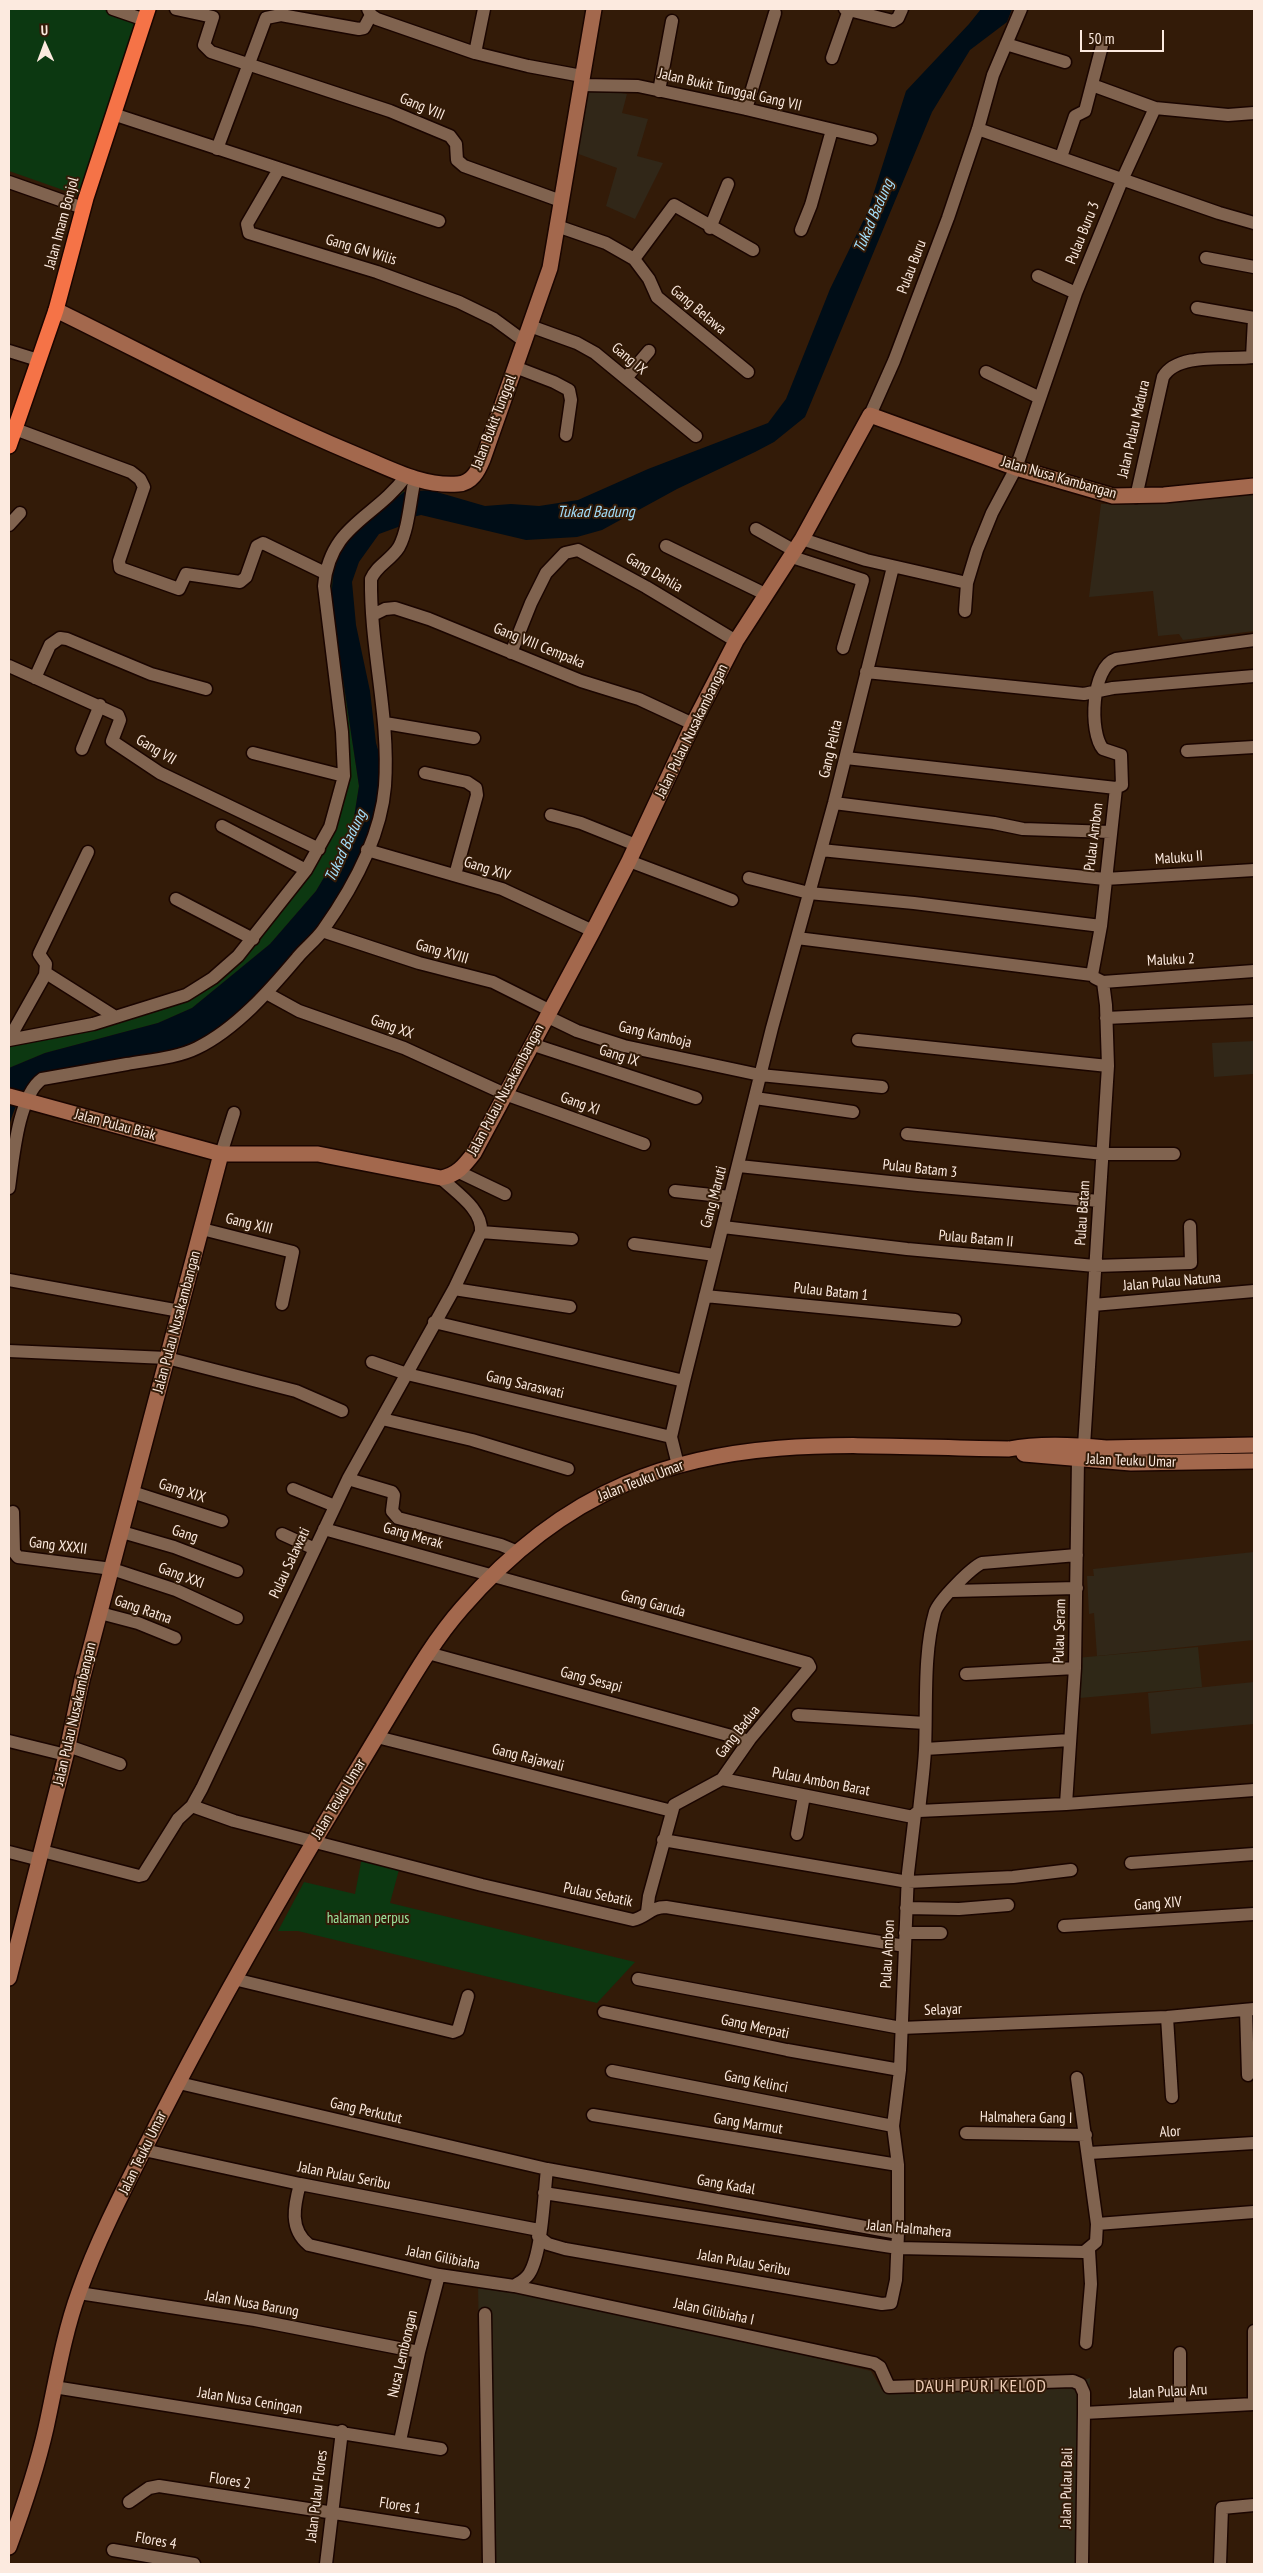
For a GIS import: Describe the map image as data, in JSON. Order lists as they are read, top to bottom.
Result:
{
  "streets": {
    "highway": ["Jalan Imam Bonjol"],
    "street": [
      "Jalan Bukit Tunggal Gang VII",
      "Gang VIII",
      "Pulau Buru 3",
      "Gang GN Wilis",
      "Pulau Buru",
      "Gang Belawa",
      "Gang IX",
      "Jalan Bukit Tunggal",
      "Jalan Pulau Madura",
      "Jalan Nusa Kambangan",
      "Gang Dahlia",
      "Gang VIII Cempaka",
      "Jalan Pulau Nusakambangan",
      "Gang Pelita",
      "Gang VII",
      "Pulau Ambon",
      "Maluku II",
      "Gang XIV",
      "Gang XVIII",
      "Maluku 2",
      "Gang XX",
      "Gang Kamboja",
      "Gang XI",
      "Jalan Pulau Biak",
      "Pulau Batam 3",
      "Gang Maruti",
      "Pulau Batam",
      "Gang XIII",
      "Pulau Batam II",
      "Jalan Pulau Natuna",
      "Pulau Batam 1",
      "Gang Saraswati",
      "Jalan Teuku Umar",
      "Gang XIX",
      "Gang",
      "Gang Merak",
      "Gang XXXII",
      "Pulau Salawati",
      "Gang XXI",
      "Gang Garuda",
      "Gang Ratna",
      "Pulau Seram",
      "Gang Sesapi",
      "Gang Badua",
      "Gang Rajawali",
      "Pulau Ambon Barat",
      "Pulau Sebatik",
      "Selayar",
      "Gang Merpati",
      "Gang Kelinci",
      "Gang Perkutut",
      "Halmahera Gang I",
      "Gang Marmut",
      "Alor",
      "Jalan Pulau Seribu",
      "Gang Kadal",
      "Jalan Halmahera",
      "Jalan Gilibiaha",
      "Jalan Nusa Barung",
      "Jalan Gilibiaha I",
      "Nusa Lembongan",
      "Jalan Pulau Aru",
      "Jalan Nusa Ceningan",
      "Flores 2",
      "Jalan Pulau Bali",
      "Jalan Pulau Flores",
      "Flores 1",
      "Flores 4"
    ]
  },
  "crossings": [
    ["Jalan Bukit Tunggal Gang VII", "Jalan Bukit Tunggal"],
    ["Gang VIII", "Jalan Bukit Tunggal"],
    ["Jalan Imam Bonjol", "Jalan Bukit Tunggal"],
    ["Pulau Buru 3", "Jalan Nusa Kambangan"],
    ["Gang GN Wilis", "Jalan Bukit Tunggal"],
    ["Pulau Buru", "Jalan Nusa Kambangan"],
    ["Pulau Buru", "Jalan Pulau Nusakambangan"],
    ["Gang Belawa", "Jalan Bukit Tunggal"],
    ["Gang IX", "Jalan Bukit Tunggal"],
    ["Gang IX", "Jalan Pulau Nusakambangan"],
    ["Jalan Pulau Madura", "Jalan Nusa Kambangan"],
    ["Jalan Nusa Kambangan", "Jalan Pulau Nusakambangan"],
    ["Gang Dahlia", "Gang VIII Cempaka"],
    ["Gang Dahlia", "Jalan Pulau Nusakambangan"],
    ["Gang VIII Cempaka", "Jalan Pulau Nusakambangan"],
    ["Jalan Pulau Nusakambangan", "Gang XIV"],
    ["Jalan Pulau Nusakambangan", "Gang XVIII"],
    ["Jalan Pulau Nusakambangan", "Gang XX"],
    ["Jalan Pulau Nusakambangan", "Gang Kamboja"],
    ["Jalan Pulau Nusakambangan", "Gang XI"],
    ["Jalan Pulau Nusakambangan", "Jalan Pulau Biak"],
    ["Jalan Pulau Nusakambangan", "Gang XIII"],
    ["Jalan Pulau Nusakambangan", "Gang XIX"],
    ["Jalan Pulau Nusakambangan", "Gang"],
    ["Jalan Pulau Nusakambangan", "Gang XXXII"],
    ["Jalan Pulau Nusakambangan", "Pulau Salawati"],
    ["Jalan Pulau Nusakambangan", "Gang XXI"],
    ["Jalan Pulau Nusakambangan", "Gang Ratna"],
    ["Gang Pelita", "Maluku II"],
    ["Gang Pelita", "Gang Maruti"],
    ["Pulau Ambon", "Maluku II"],
    ["Pulau Ambon", "Pulau Seram"],
    ["Pulau Ambon", "Pulau Ambon Barat"],
    ["Pulau Ambon", "Pulau Sebatik"],
    ["Pulau Ambon", "Selayar"],
    ["Pulau Ambon", "Gang Merpati"],
    ["Pulau Ambon", "Gang Kelinci"],
    ["Pulau Ambon", "Gang Marmut"],
    ["Pulau Ambon", "Jalan Pulau Seribu"],
    ["Pulau Ambon", "Gang Kadal"],
    ["Pulau Ambon", "Jalan Halmahera"],
    ["Gang XVIII", "Gang Kamboja"],
    ["Maluku 2", "Pulau Batam"],
    ["Gang XX", "Gang XI"],
    ["Gang Kamboja", "Gang Maruti"],
    ["Pulau Batam 3", "Gang Maruti"],
    ["Pulau Batam 3", "Pulau Batam"],
    ["Gang Maruti", "Pulau Batam II"],
    ["Gang Maruti", "Pulau Batam 1"],
    ["Gang Maruti", "Gang Saraswati"],
    ["Gang Maruti", "Jalan Teuku Umar"],
    ["Pulau Batam", "Pulau Batam II"],
    ["Pulau Batam", "Jalan Pulau Natuna"],
    ["Pulau Batam", "Jalan Teuku Umar"],
    ["Pulau Batam", "Pulau Seram"],
    ["Gang Saraswati", "Pulau Salawati"],
    ["Jalan Teuku Umar", "Gang Merak"],
    ["Jalan Teuku Umar", "Gang Garuda"],
    ["Jalan Teuku Umar", "Pulau Seram"],
    ["Jalan Teuku Umar", "Gang Sesapi"],
    ["Jalan Teuku Umar", "Gang Rajawali"],
    ["Jalan Teuku Umar", "Pulau Sebatik"],
    ["Jalan Teuku Umar", "Gang Perkutut"],
    ["Jalan Teuku Umar", "Jalan Pulau Seribu"],
    ["Jalan Teuku Umar", "Jalan Nusa Barung"],
    ["Jalan Teuku Umar", "Jalan Nusa Ceningan"],
    ["Gang Merak", "Pulau Salawati"],
    ["Gang Merak", "Gang Garuda"],
    ["Gang XXXII", "Gang XXI"],
    ["Pulau Salawati", "Pulau Sebatik"],
    ["Gang Garuda", "Gang Badua"],
    ["Gang Badua", "Pulau Ambon Barat"],
    ["Gang Perkutut", "Gang Kadal"],
    ["Jalan Pulau Seribu", "Jalan Halmahera"],
    ["Jalan Pulau Seribu", "Jalan Gilibiaha"],
    ["Jalan Gilibiaha", "Jalan Gilibiaha I"],
    ["Jalan Gilibiaha", "Nusa Lembongan"],
    ["Jalan Nusa Barung", "Nusa Lembongan"],
    ["Jalan Gilibiaha I", "Jalan Pulau Bali"],
    ["Nusa Lembongan", "Jalan Nusa Ceningan"],
    ["Jalan Pulau Aru", "Jalan Pulau Bali"],
    ["Jalan Nusa Ceningan", "Jalan Pulau Flores"],
    ["Flores 2", "Jalan Pulau Flores"],
    ["Flores 2", "Flores 1"],
    ["Jalan Pulau Flores", "Flores 1"]
  ],
  "districts": ["DAUH PURI KELOD"],
  "water": ["Tukad Badung"],
  "parks": ["halaman perpus"],
  "scale_bar": "50 m",
  "north": "top"
}
